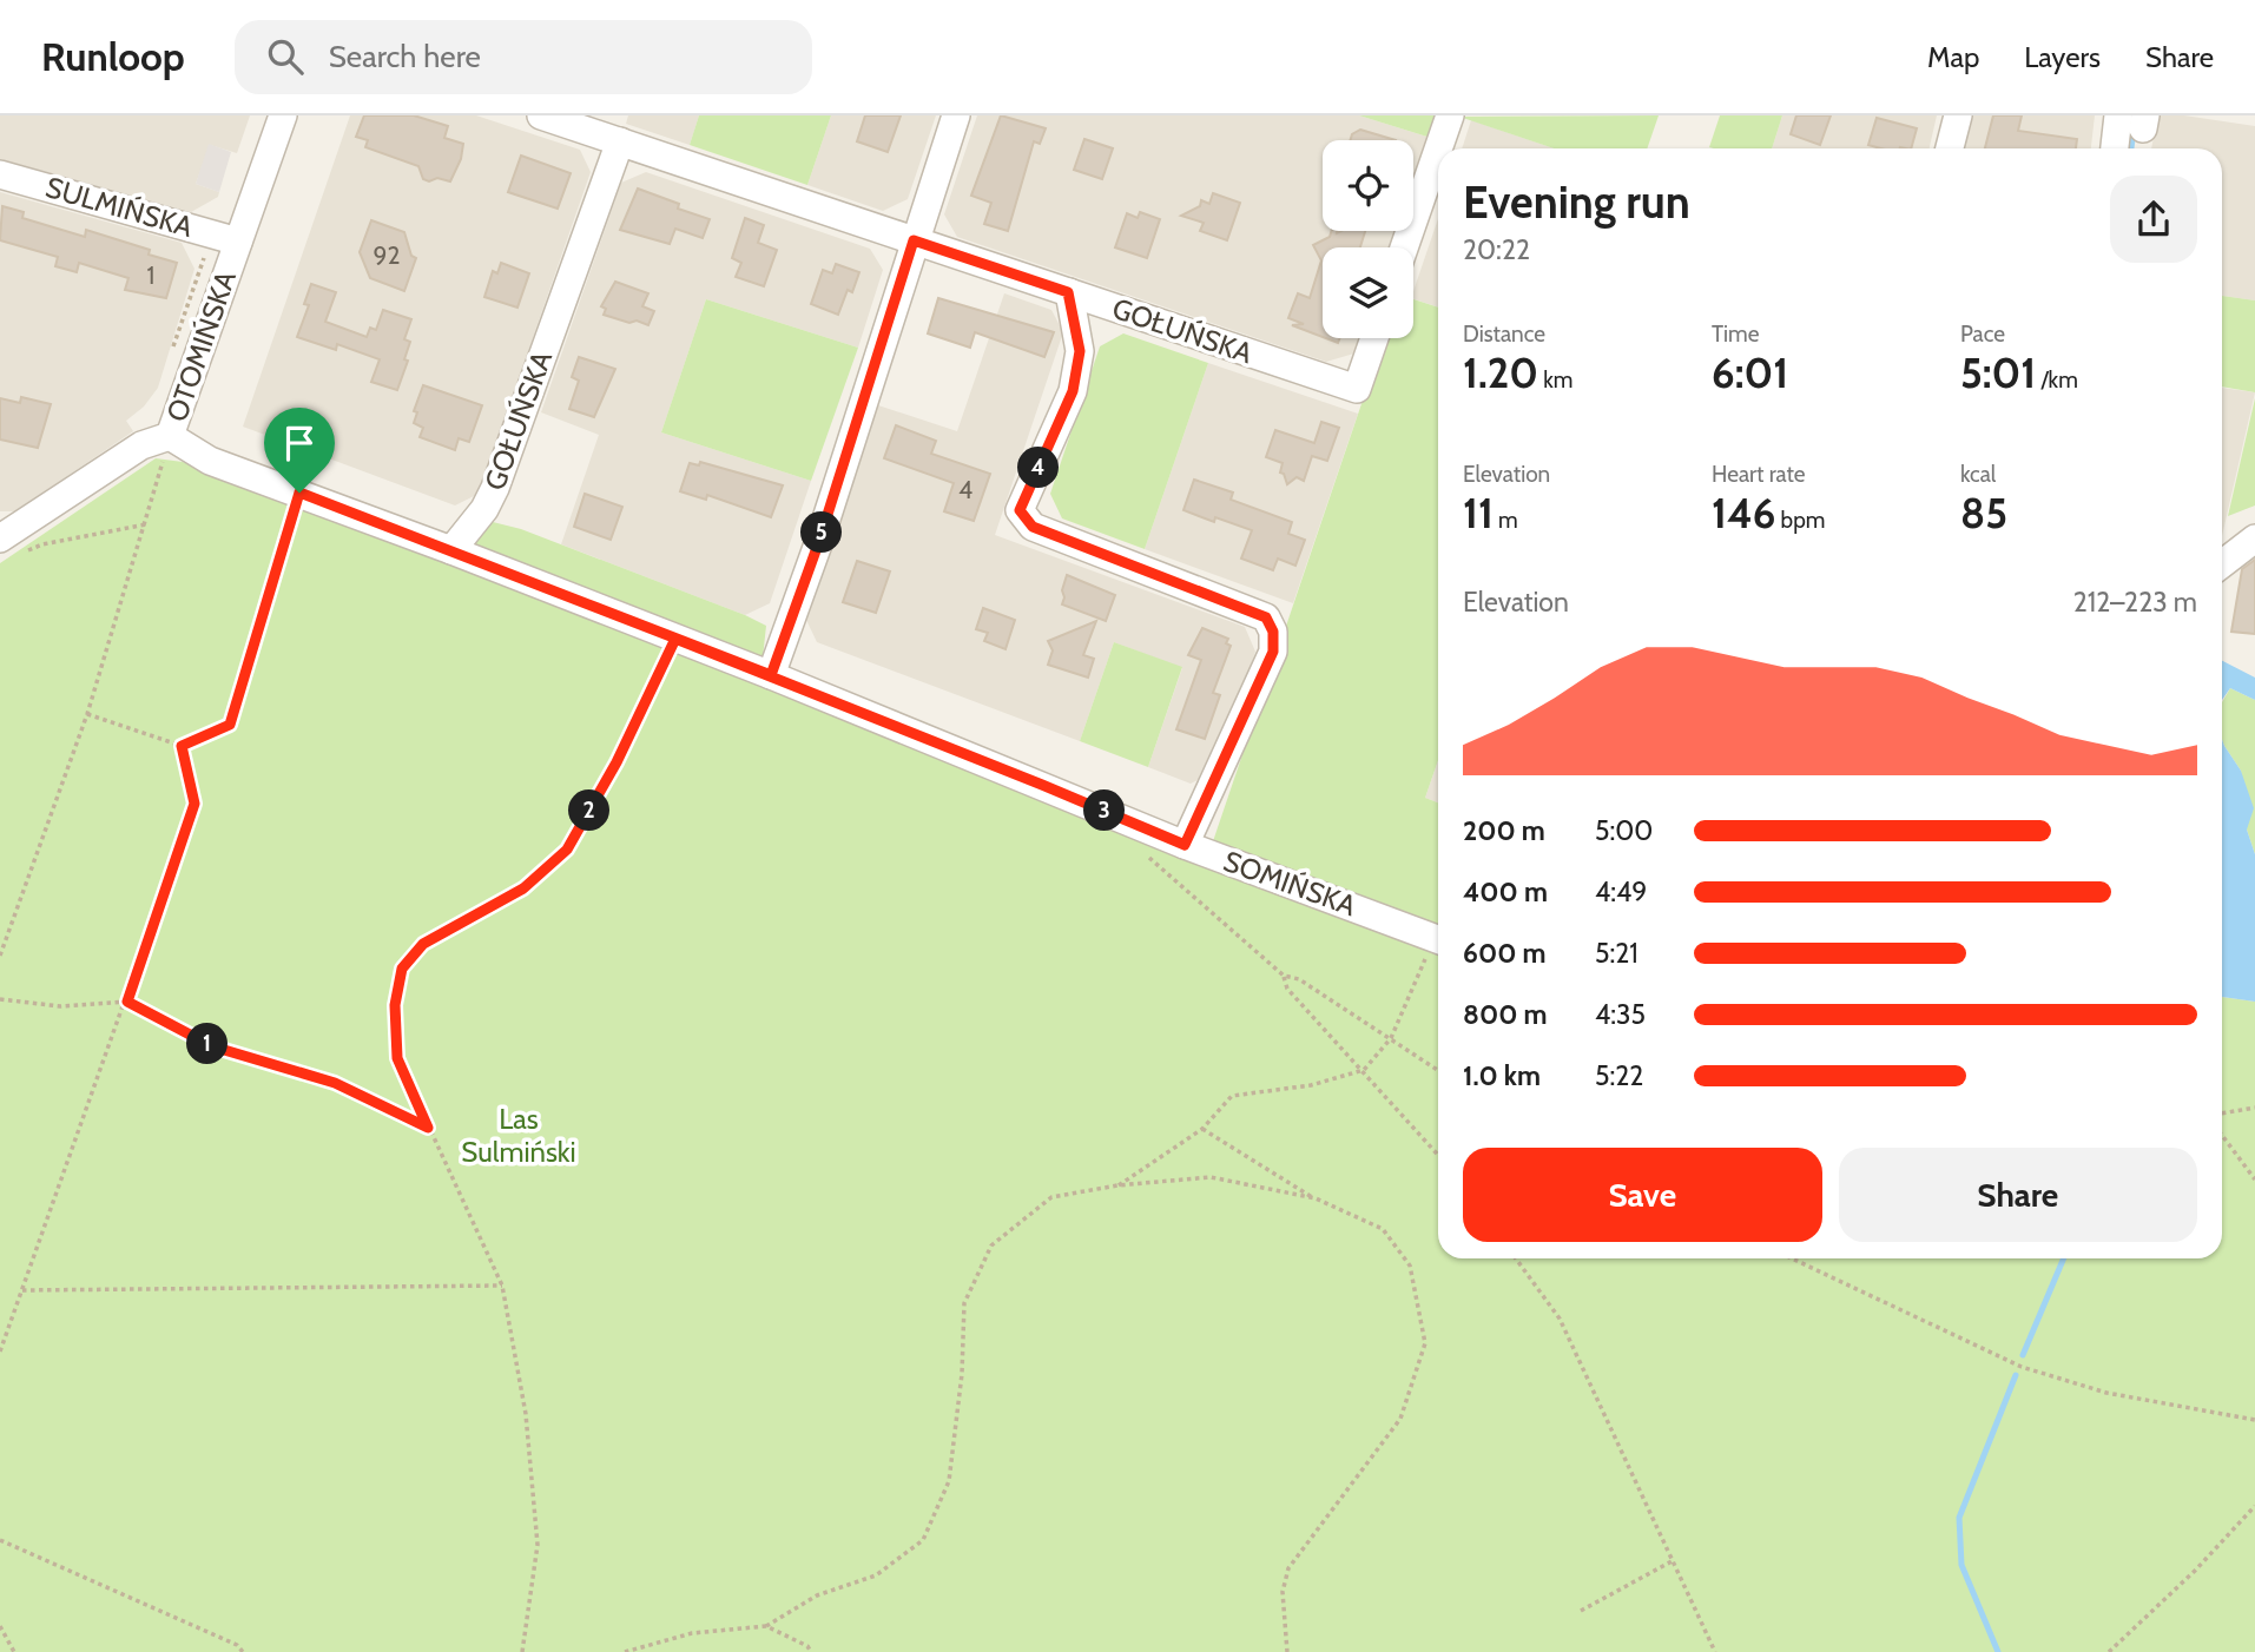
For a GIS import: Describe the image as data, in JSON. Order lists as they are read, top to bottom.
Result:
{
  "streets": {
    "street": [
      "SULMIŃSKA",
      "GOŁUŃSKA",
      "OTOMIŃSKA",
      "SOMIŃSKA"
    ]
  },
  "crossings": [
    ["SULMIŃSKA", "OTOMIŃSKA"],
    ["GOŁUŃSKA", "SOMIŃSKA"],
    ["OTOMIŃSKA", "SOMIŃSKA"]
  ],
  "parks": ["Las Sulmiński"],
  "house_numbers": ["92", "1", "4"],
  "page": {
    "header": "Runloop",
    "search": "Search here",
    "nav": ["Map", "Layers", "Share"],
    "heading": ["Evening run", "20:22"],
    "stats": [
      ["Distance", "1.20 km"],
      ["Time", "6:01"],
      ["Pace", "5:01 /km"],
      ["Elevation", "11 m"],
      ["Heart rate", "146 bpm"],
      ["kcal", "85"]
    ],
    "pins": [
      "4",
      "5",
      "2",
      "3",
      "1"
    ],
    "chart": ["Elevation", "212–223 m"],
    "list": [
      {
        "name": "200 m",
        "note": "5:00"
      },
      {
        "name": "400 m",
        "note": "4:49"
      },
      {
        "name": "600 m",
        "note": "5:21"
      },
      {
        "name": "800 m",
        "note": "4:35"
      },
      {
        "name": "1.0 km",
        "note": "5:22"
      }
    ],
    "buttons": ["Save", "Share"]
  }
}
